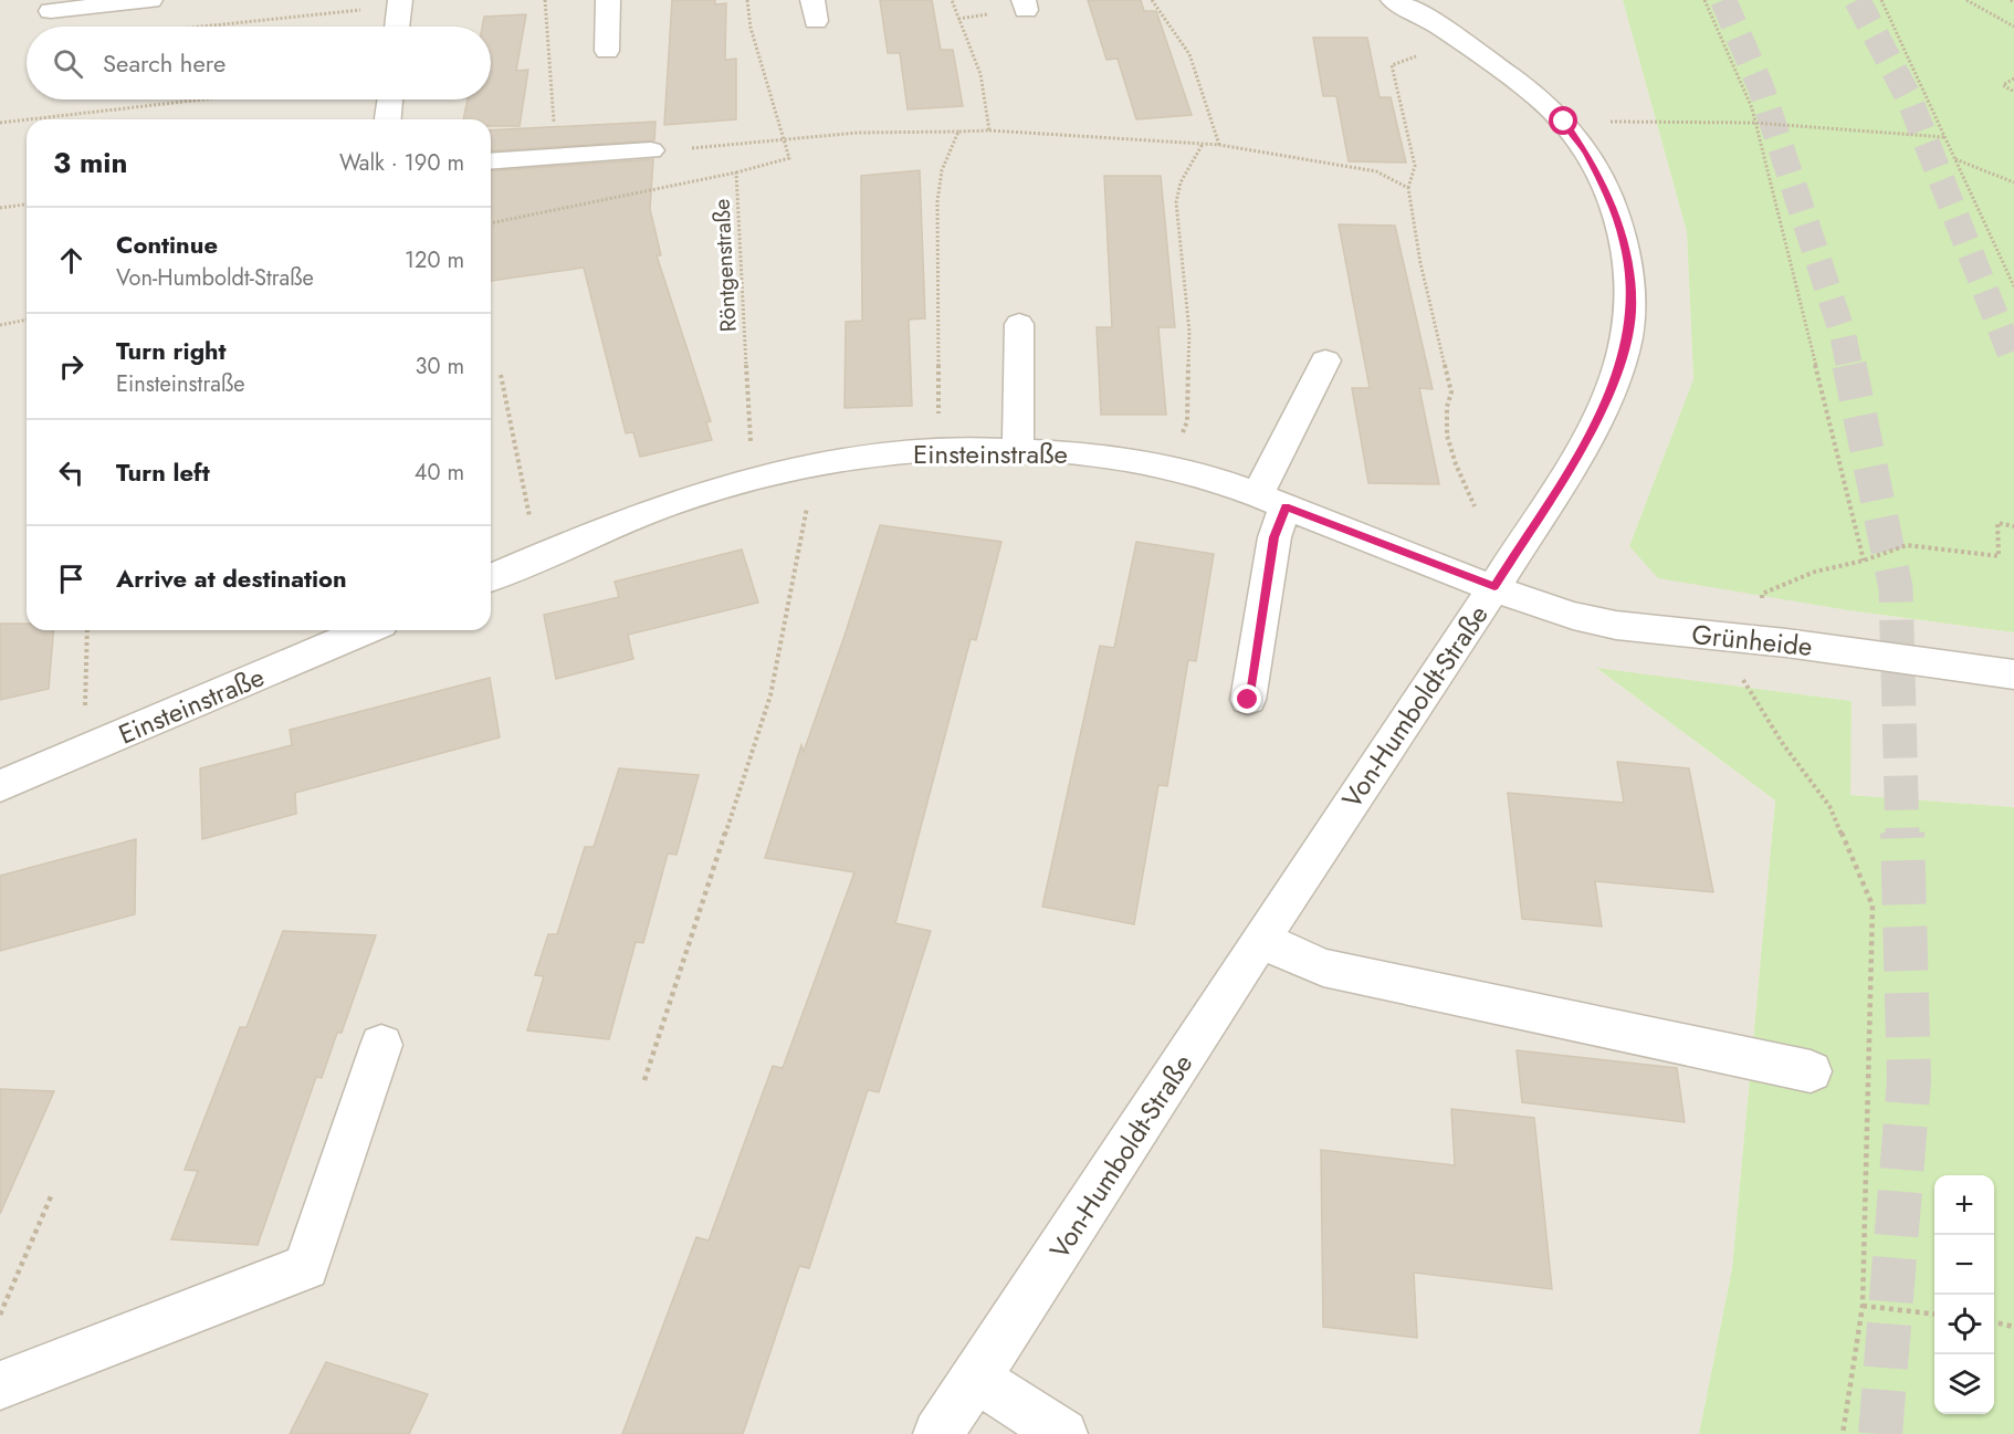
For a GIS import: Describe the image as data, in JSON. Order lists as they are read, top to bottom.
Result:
{
  "streets": {
    "street": ["Einsteinstraße", "Grünheide", "Von-Humboldt-Straße"],
    "path": ["Röntgenstraße"]
  },
  "crossings": [
    ["Einsteinstraße", "Grünheide"],
    ["Einsteinstraße", "Von-Humboldt-Straße"],
    ["Grünheide", "Von-Humboldt-Straße"]
  ],
  "page": {
    "search": "Search here",
    "heading": ["3 min", "Walk · 190 m"],
    "list": [
      ["Continue", "Von-Humboldt-Straße", "120 m"],
      ["Turn right", "Einsteinstraße", "30 m"],
      ["Turn left", "40 m"],
      "Arrive at destination"
    ],
    "map_buttons": ["+", "−"]
  }
}
